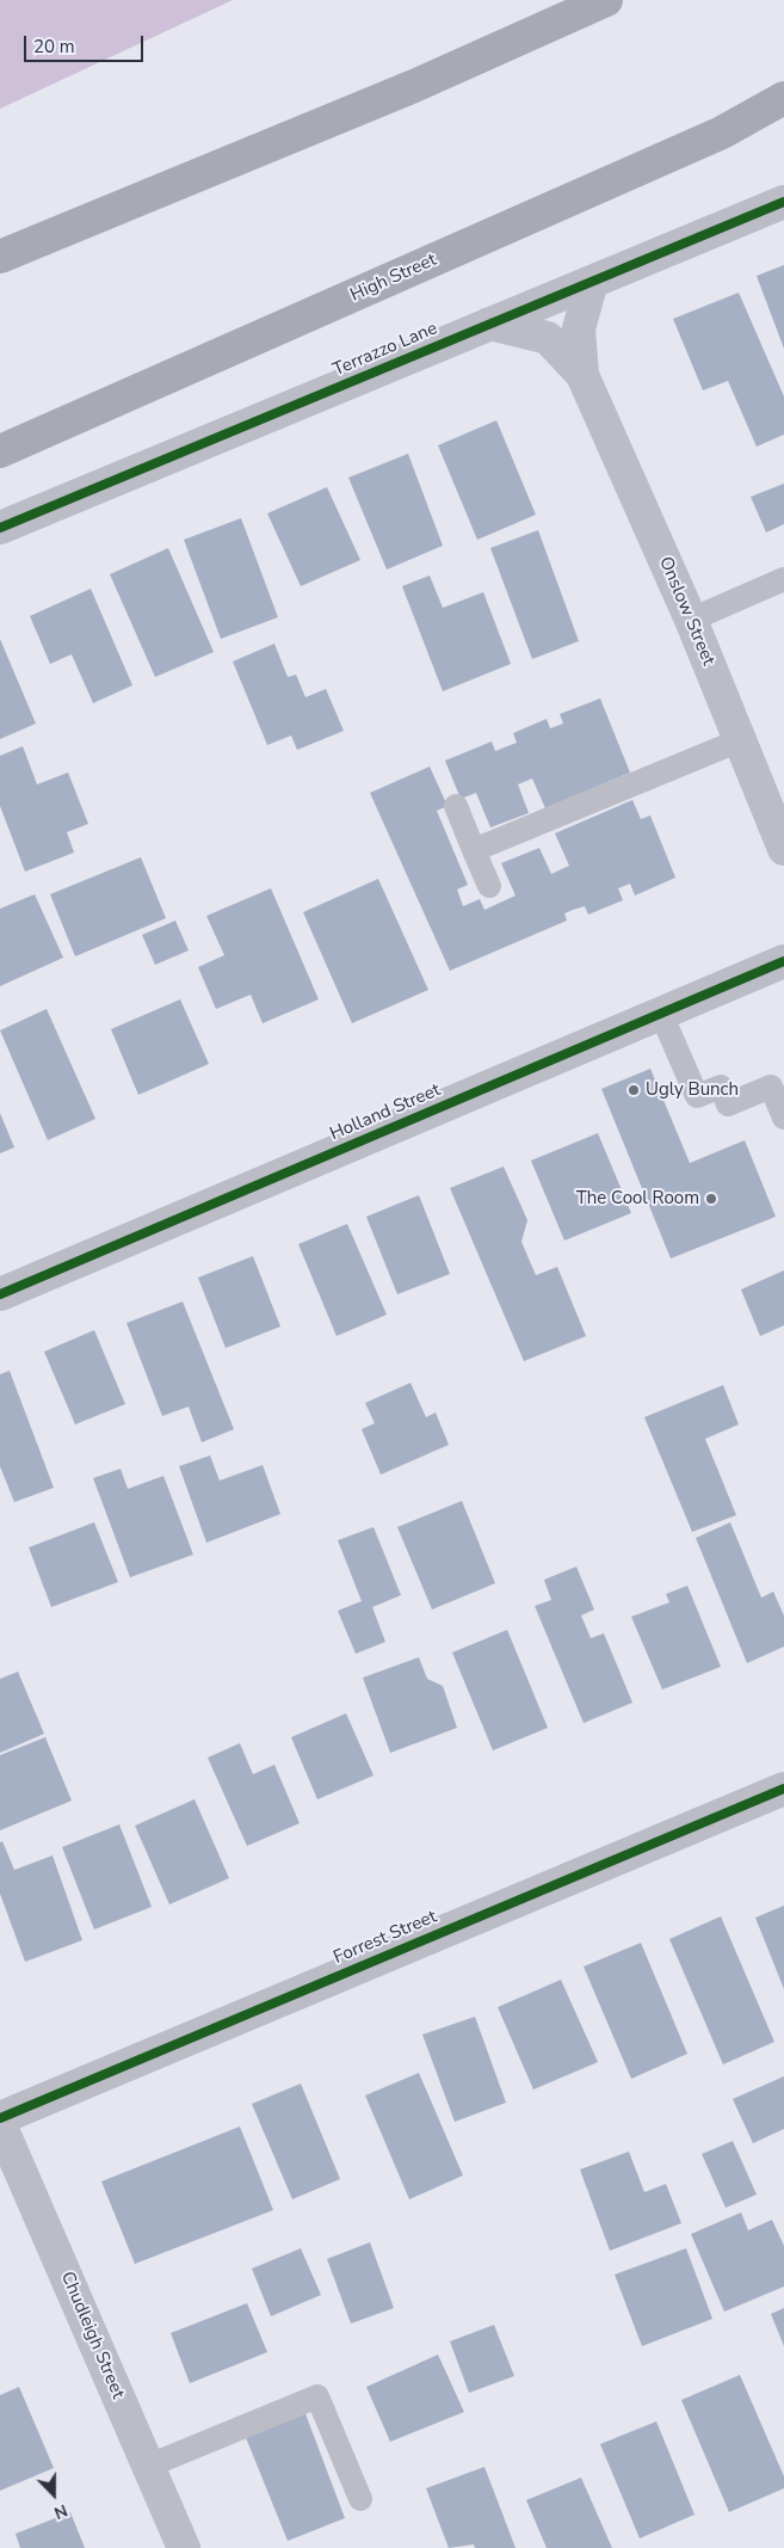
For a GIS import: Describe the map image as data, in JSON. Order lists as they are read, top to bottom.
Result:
{
  "streets": {
    "highway": ["High Street"],
    "street": [
      "Terrazzo Lane",
      "Onslow Street",
      "Holland Street",
      "Forrest Street",
      "Chudleigh Street"
    ]
  },
  "crossings": [
    ["Terrazzo Lane", "Onslow Street"]
  ],
  "places": ["Ugly Bunch", "The Cool Room"],
  "scale_bar": "20 m",
  "north": "bottom"
}
